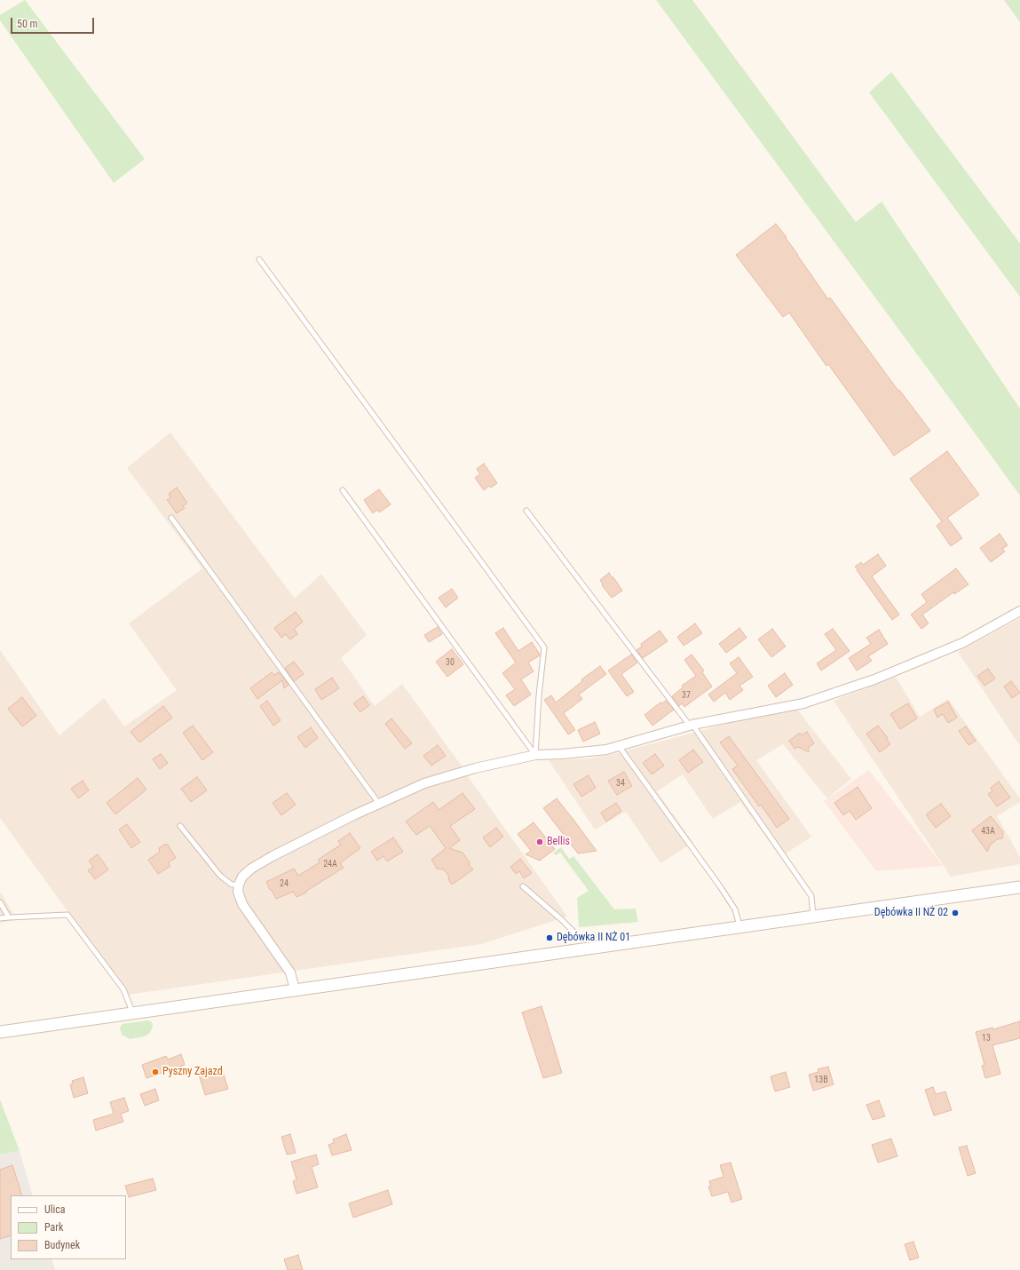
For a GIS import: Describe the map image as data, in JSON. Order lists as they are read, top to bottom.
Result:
{
  "places": [
    "Bellis",
    "Dębówka II NŻ 02",
    "Dębówka II NŻ 01",
    "Pyszny Zajazd"
  ],
  "house_numbers": [
    "30",
    "37",
    "34",
    "43A",
    "24A",
    "24",
    "13",
    "13B"
  ],
  "legend": ["Ulica", "Park", "Budynek"],
  "scale_bar": "50 m"
}
